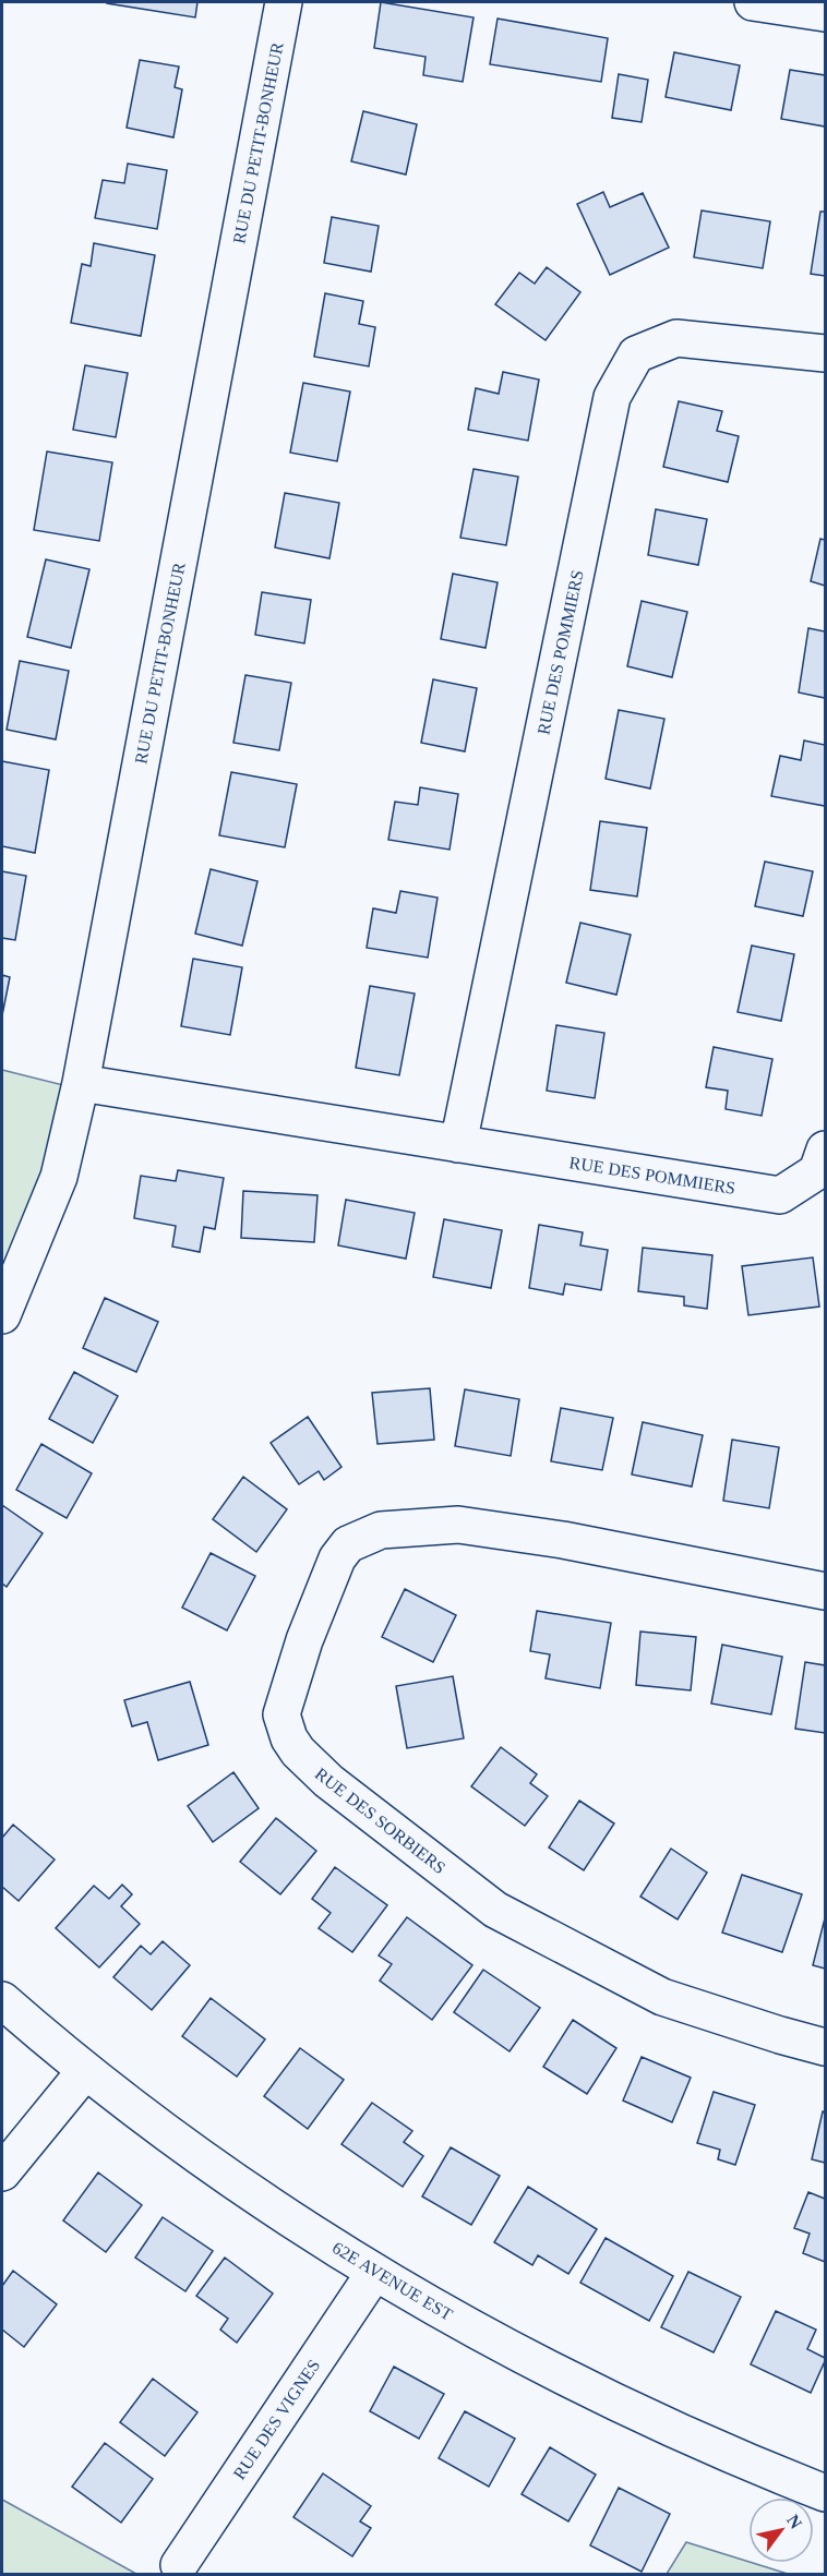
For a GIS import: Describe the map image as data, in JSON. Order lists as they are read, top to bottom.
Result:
{
  "streets": {
    "street": [
      "RUE DU PETIT-BONHEUR",
      "RUE DES POMMIERS",
      "RUE DES SORBIERS",
      "62E AVENUE EST",
      "RUE DES VIGNES"
    ]
  },
  "crossings": [
    ["RUE DU PETIT-BONHEUR", "RUE DES POMMIERS"],
    ["62E AVENUE EST", "RUE DES VIGNES"]
  ],
  "north": "top right"
}
